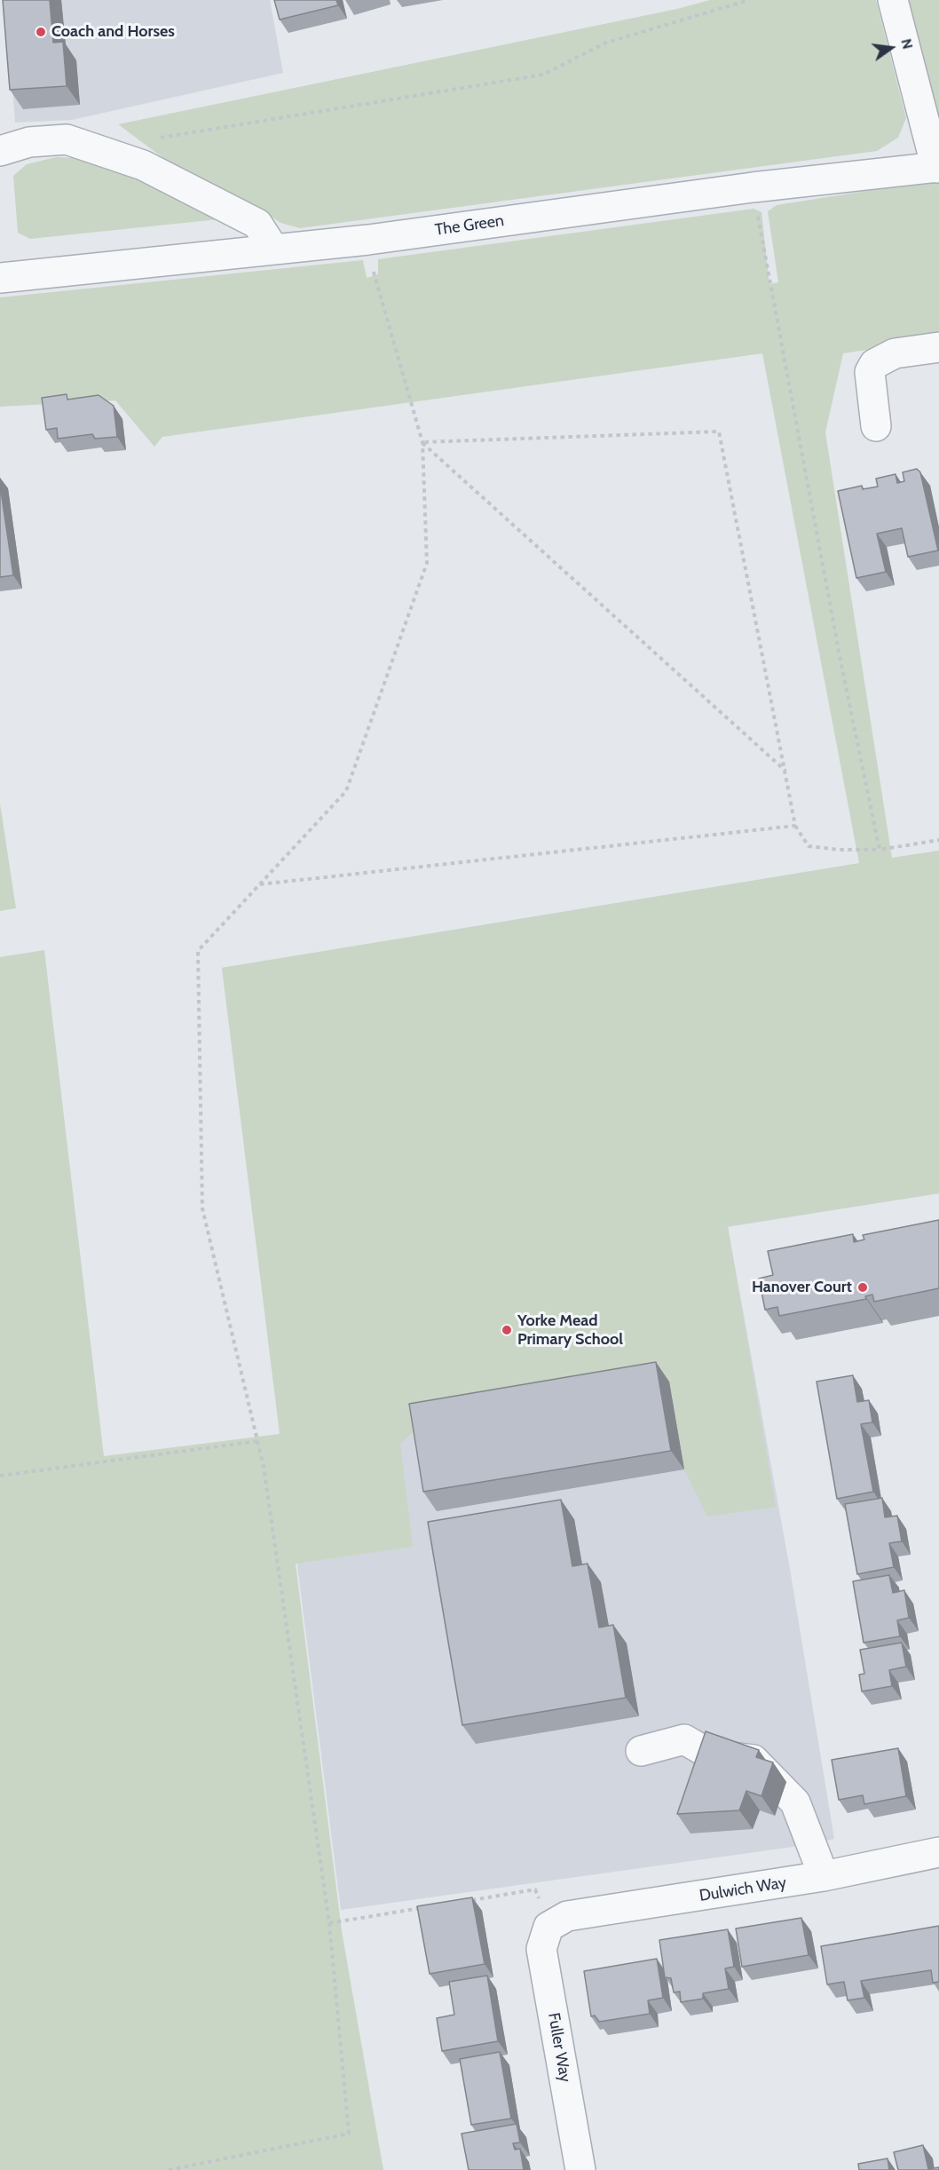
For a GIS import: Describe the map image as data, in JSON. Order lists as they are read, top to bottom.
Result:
{
  "streets": {
    "street": ["The Green", "Dulwich Way", "Fuller Way"]
  },
  "crossings": [
    ["Dulwich Way", "Fuller Way"]
  ],
  "places": ["Coach and Horses", "Hanover Court", "Yorke Mead Primary School"],
  "north": "right"
}
